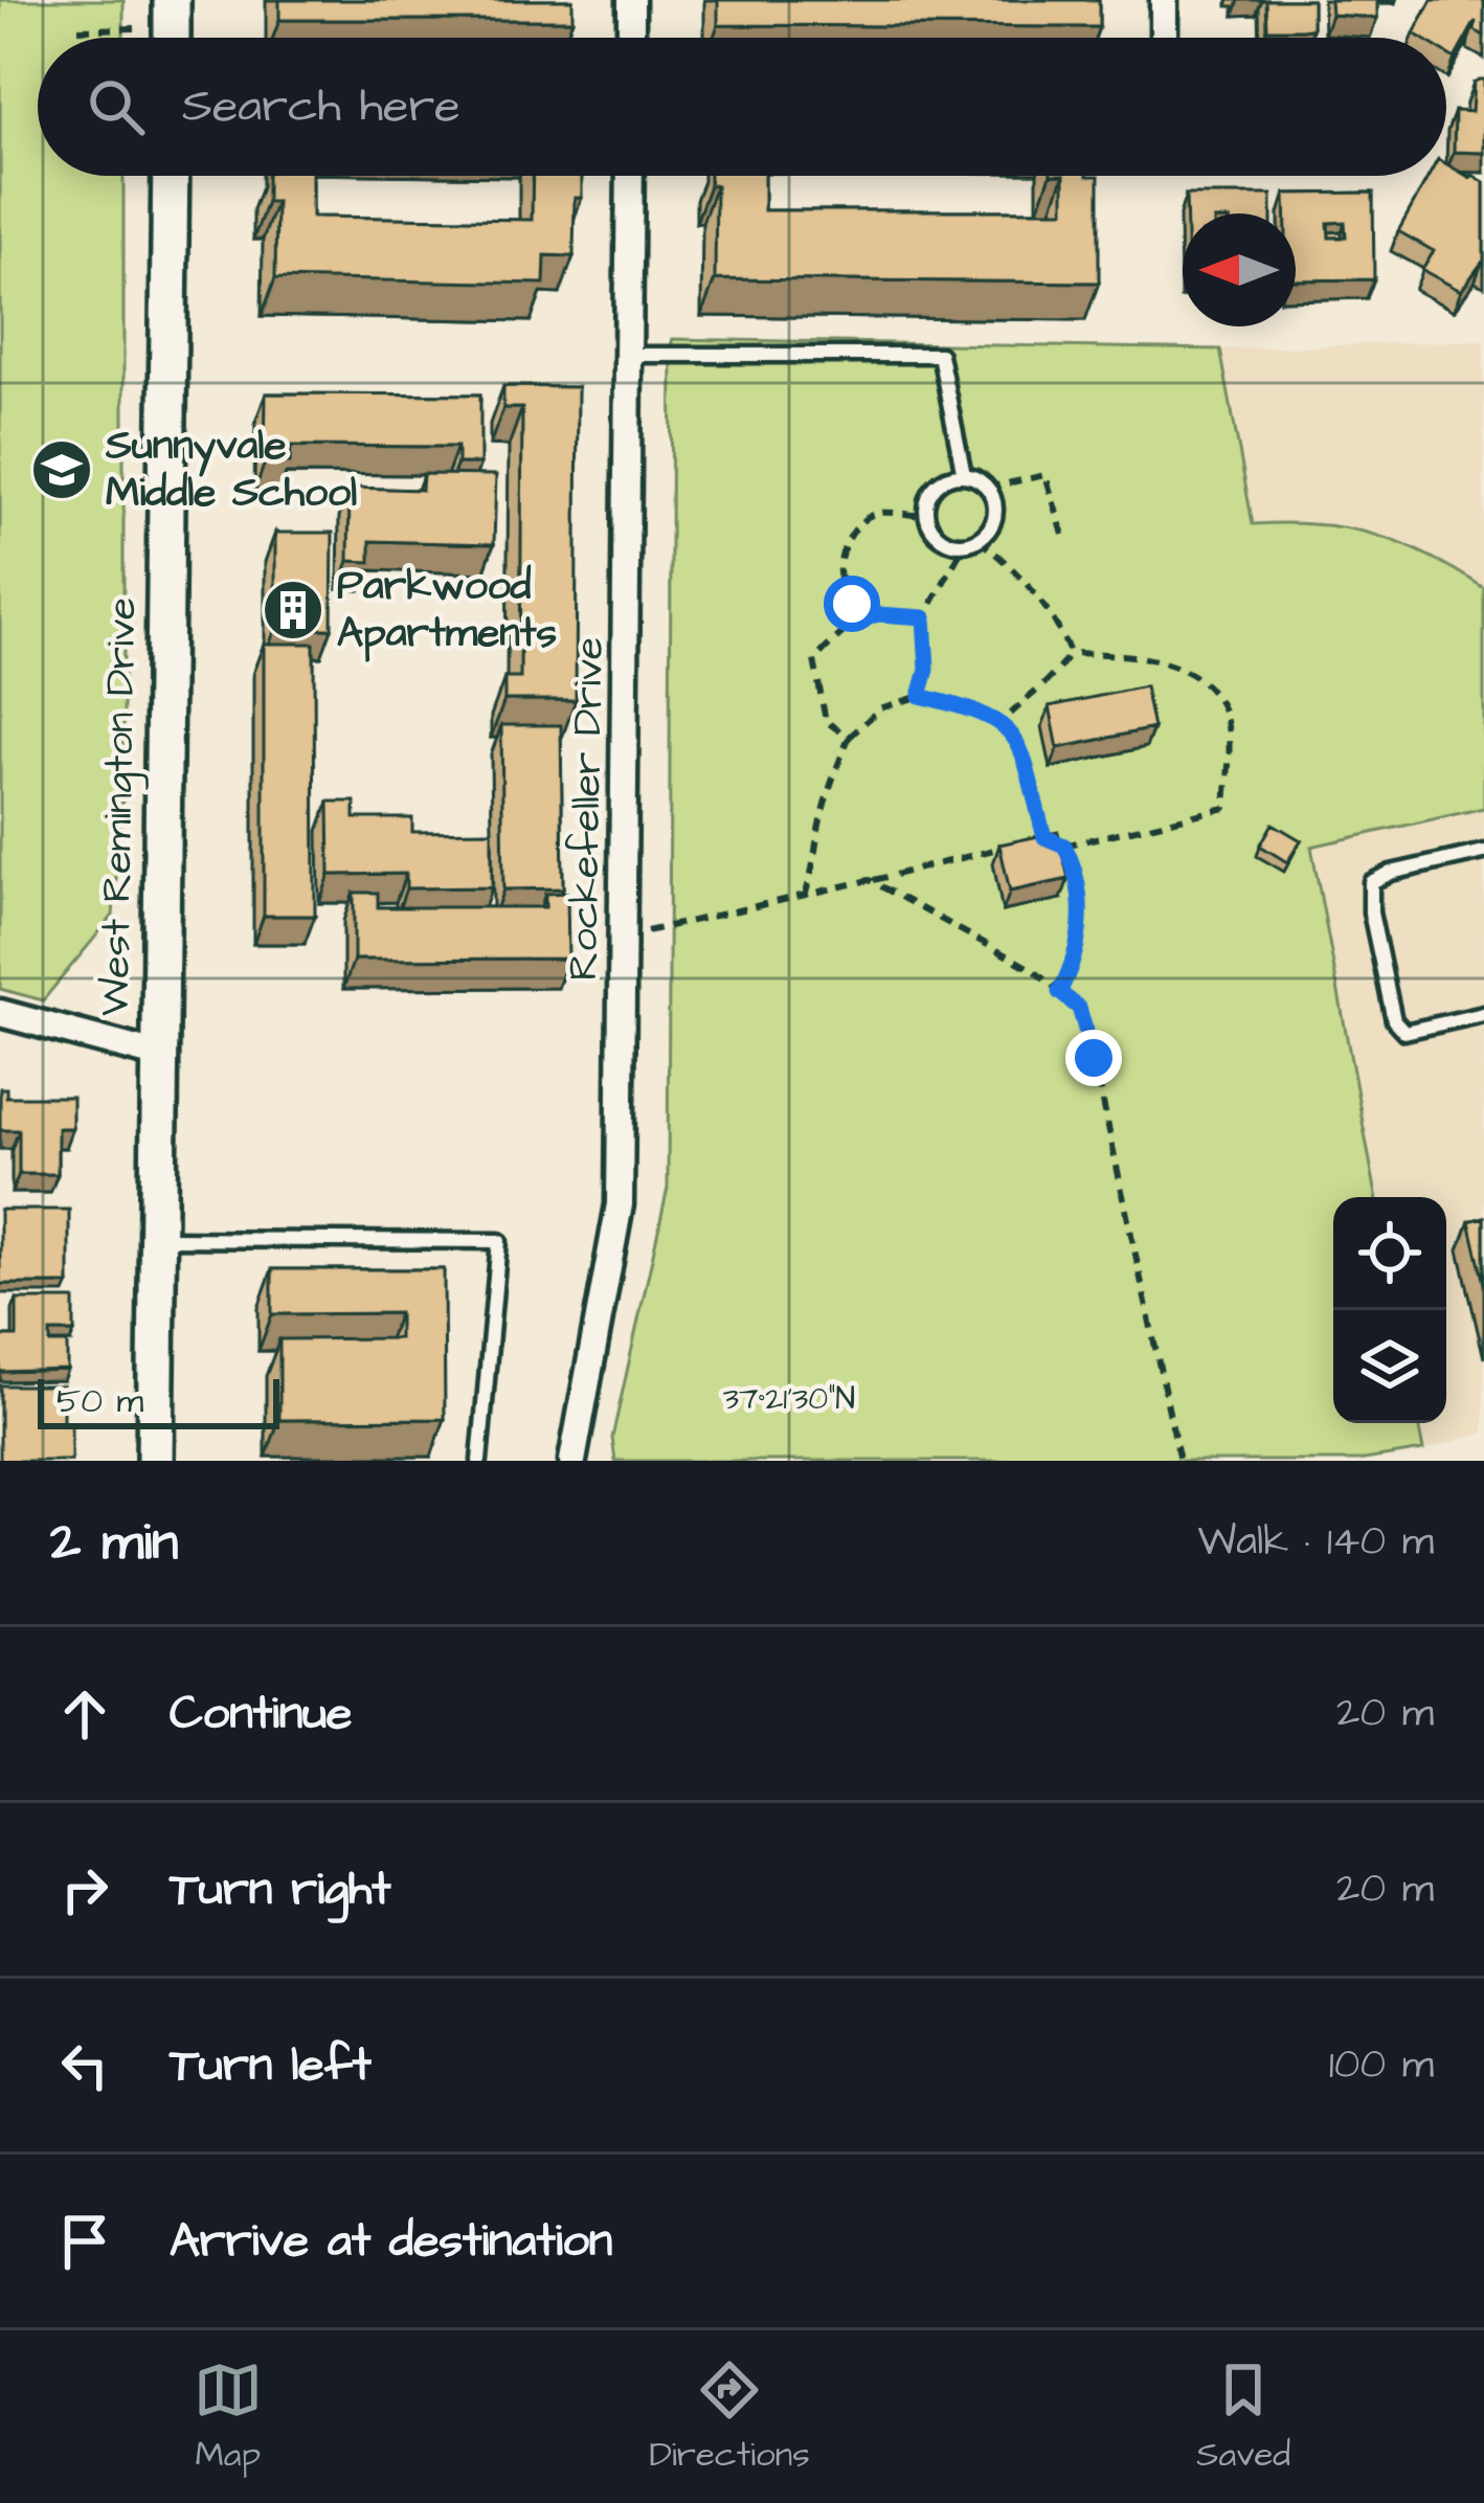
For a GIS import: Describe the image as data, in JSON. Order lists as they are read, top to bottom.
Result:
{
  "streets": {
    "street": ["West Remington Drive", "Rockefeller Drive"]
  },
  "places": {
    "school or university": ["Sunnyvale Middle School"],
    "building": ["Parkwood Apartments"]
  },
  "scale_bar": "50 m",
  "north": "left",
  "page": {
    "search": "Search here",
    "scale": "50 m",
    "heading": ["2 min", "Walk · 140 m"],
    "list": [
      ["Continue", "20 m"],
      ["Turn right", "20 m"],
      ["Turn left", "100 m"],
      "Arrive at destination"
    ],
    "nav": ["Map", "Directions", "Saved"]
  },
  "coordinates": ["37°21'30\"N"]
}
